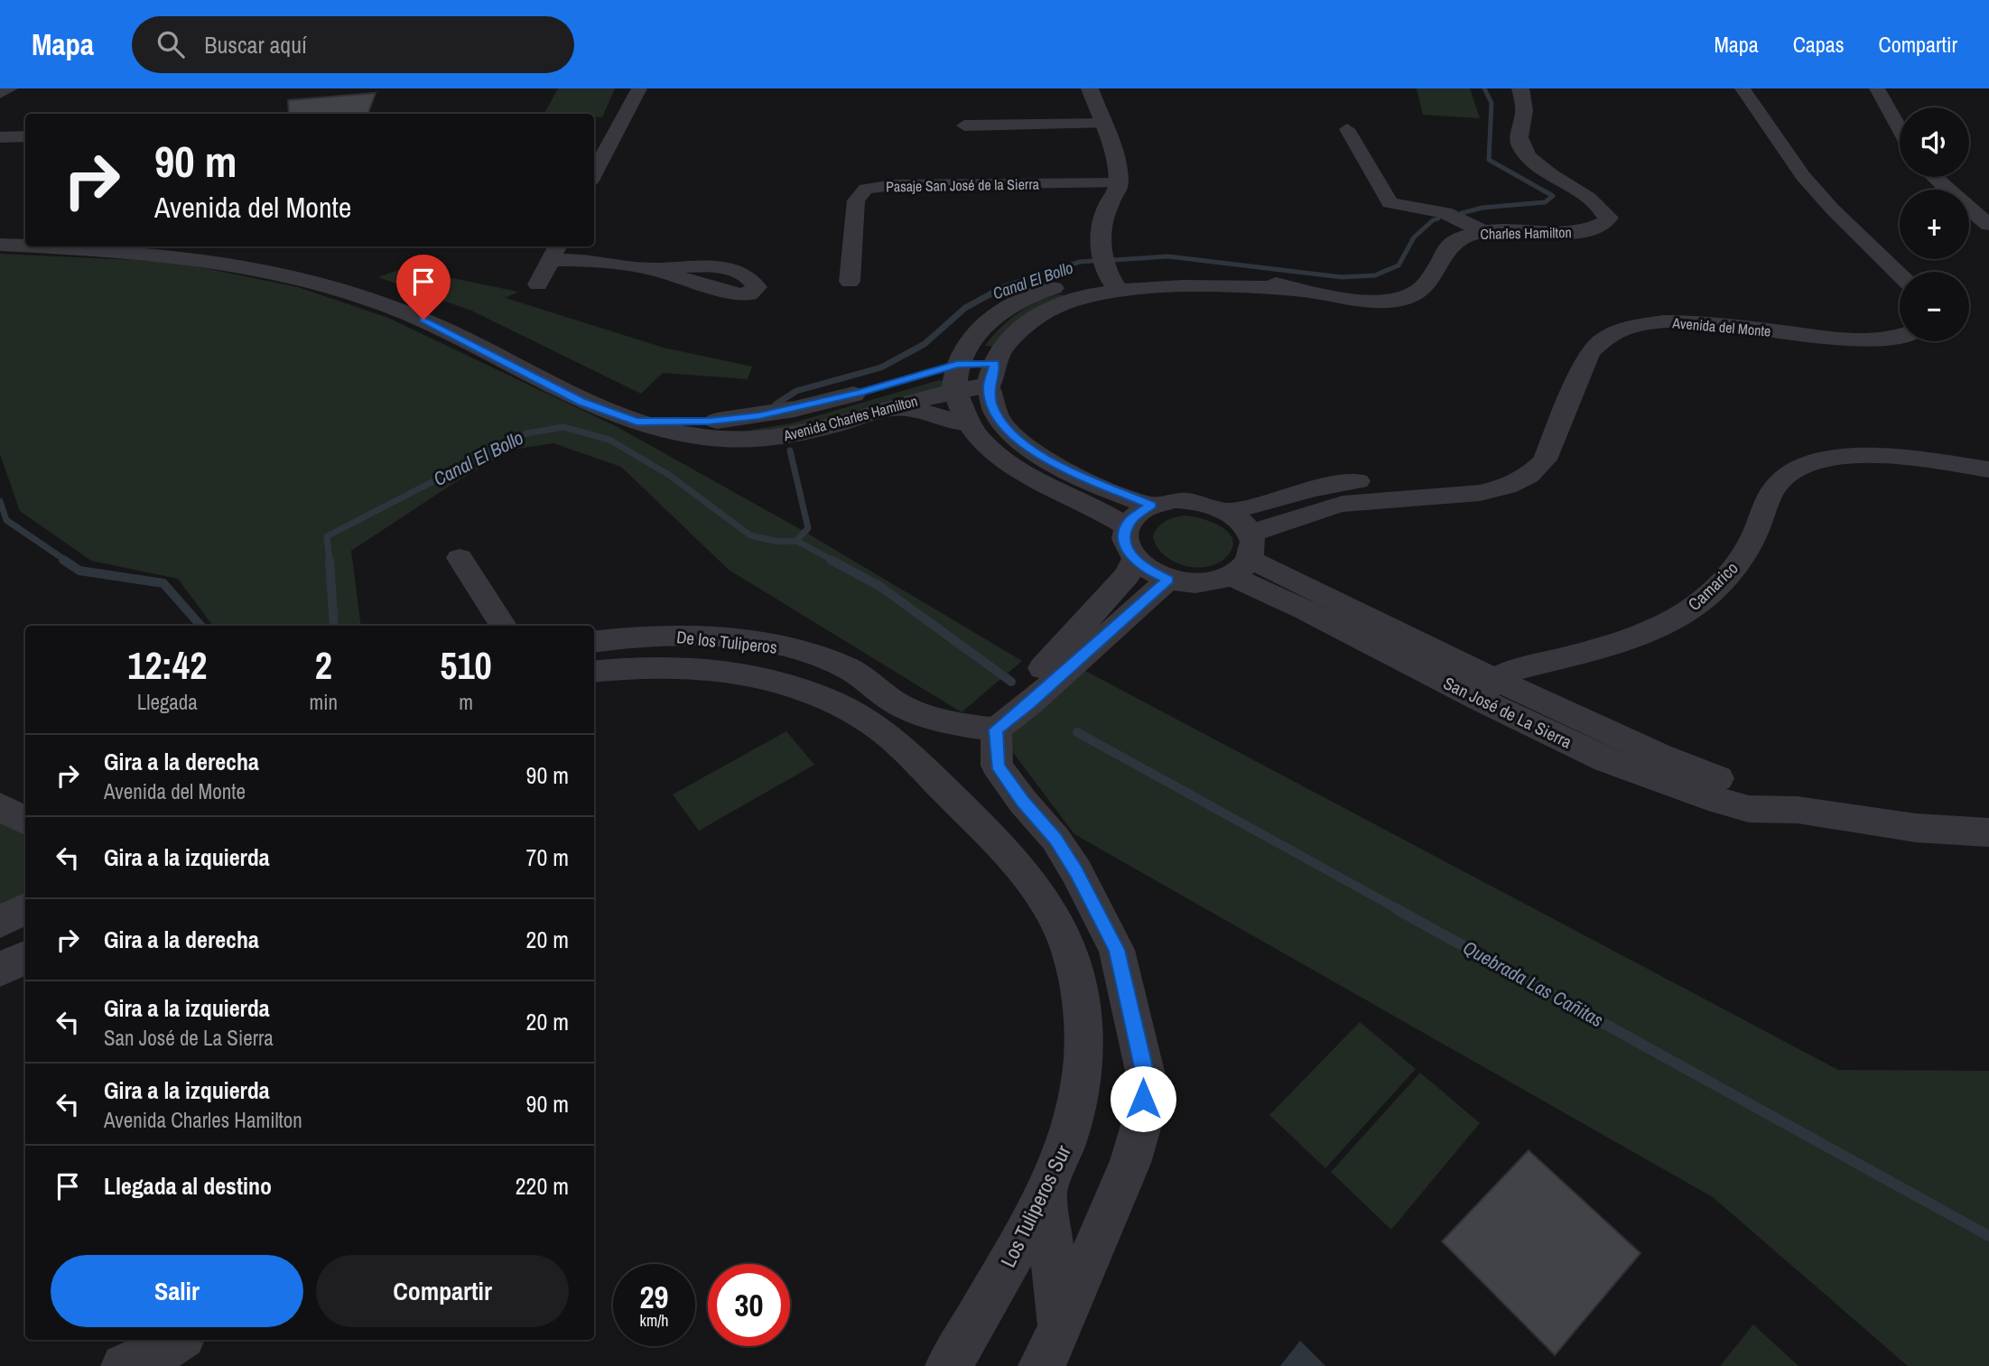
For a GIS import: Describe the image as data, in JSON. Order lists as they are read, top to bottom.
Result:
{
  "streets": {
    "street": [
      "Pasaje San José de la Sierra",
      "Charles Hamilton",
      "Avenida del Monte",
      "Avenida Charles Hamilton",
      "Camarico",
      "De los Tuliperos",
      "San José de La Sierra",
      "Los Tuliperos Sur"
    ]
  },
  "crossings": [
    ["Charles Hamilton", "Avenida Charles Hamilton"],
    ["Avenida del Monte", "San José de La Sierra"],
    ["Camarico", "San José de La Sierra"],
    ["De los Tuliperos", "Los Tuliperos Sur"]
  ],
  "water": ["Canal El Bollo", "Quebrada Las Cañitas"],
  "page": {
    "header": "Mapa",
    "search": "Buscar aquí",
    "nav": ["Mapa", "Capas", "Compartir"],
    "map_buttons": ["+", "−"],
    "turn": ["90 m", "Avenida del Monte"],
    "eta": [
      "12:42",
      "Llegada",
      "2",
      "min",
      "510",
      "m"
    ],
    "list": [
      {
        "name": "Gira a la derecha",
        "note": "Avenida del Monte",
        "value": "90 m"
      },
      {
        "name": "Gira a la izquierda",
        "value": "70 m"
      },
      {
        "name": "Gira a la derecha",
        "value": "20 m"
      },
      {
        "name": "Gira a la izquierda",
        "note": "San José de La Sierra",
        "value": "20 m"
      },
      {
        "name": "Gira a la izquierda",
        "note": "Avenida Charles Hamilton",
        "value": "90 m"
      },
      {
        "name": "Llegada al destino",
        "value": "220 m"
      }
    ],
    "buttons": ["Salir", "Compartir"],
    "speed": "29 km/h",
    "limit": "30"
  }
}
